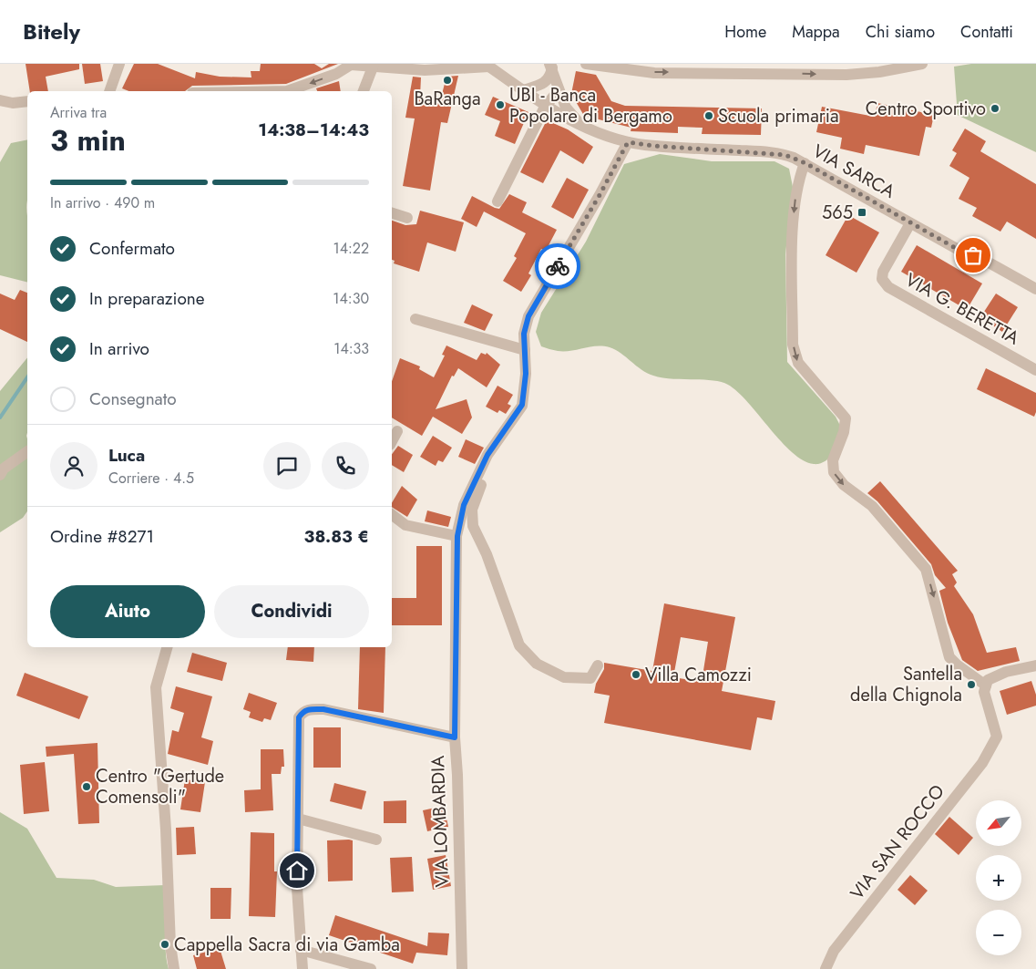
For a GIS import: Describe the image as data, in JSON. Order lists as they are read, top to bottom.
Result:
{
  "streets": {
    "street": [
      "VIA SARCA",
      "VIA G. BERETTA",
      "VIA LOMBARDIA",
      "VIA SAN ROCCO"
    ]
  },
  "crossings": [
    ["VIA SARCA", "VIA G. BERETTA"],
    ["VIA SARCA", "VIA LOMBARDIA"]
  ],
  "places": {
    "other": [
      "BaRanga",
      "UBI - Banca Popolare di Bergamo",
      "Centro Sportivo",
      "Scuola primaria",
      "Villa Camozzi",
      "Santella della Chignola",
      "Centro \"Gertude Comensoli\"",
      "Cappella Sacra di via Gamba"
    ],
    "transit": ["565"]
  },
  "north": "bottom left",
  "page": {
    "header": "Bitely",
    "nav": [
      "Home",
      "Mappa",
      "Chi siamo",
      "Contatti"
    ],
    "heading": ["3 min", "Arriva tra", "14:38–14:43"],
    "panel": [
      "Luca",
      "Corriere · 4.5",
      "Ordine #8271",
      "38.83 €"
    ],
    "bar": "In arrivo · 490 m",
    "list": [
      ["Confermato", "14:22"],
      ["In preparazione", "14:30"],
      ["In arrivo", "14:33"],
      "Consegnato"
    ],
    "buttons": ["Aiuto", "Condividi"],
    "map_buttons": ["+", "−"]
  }
}
